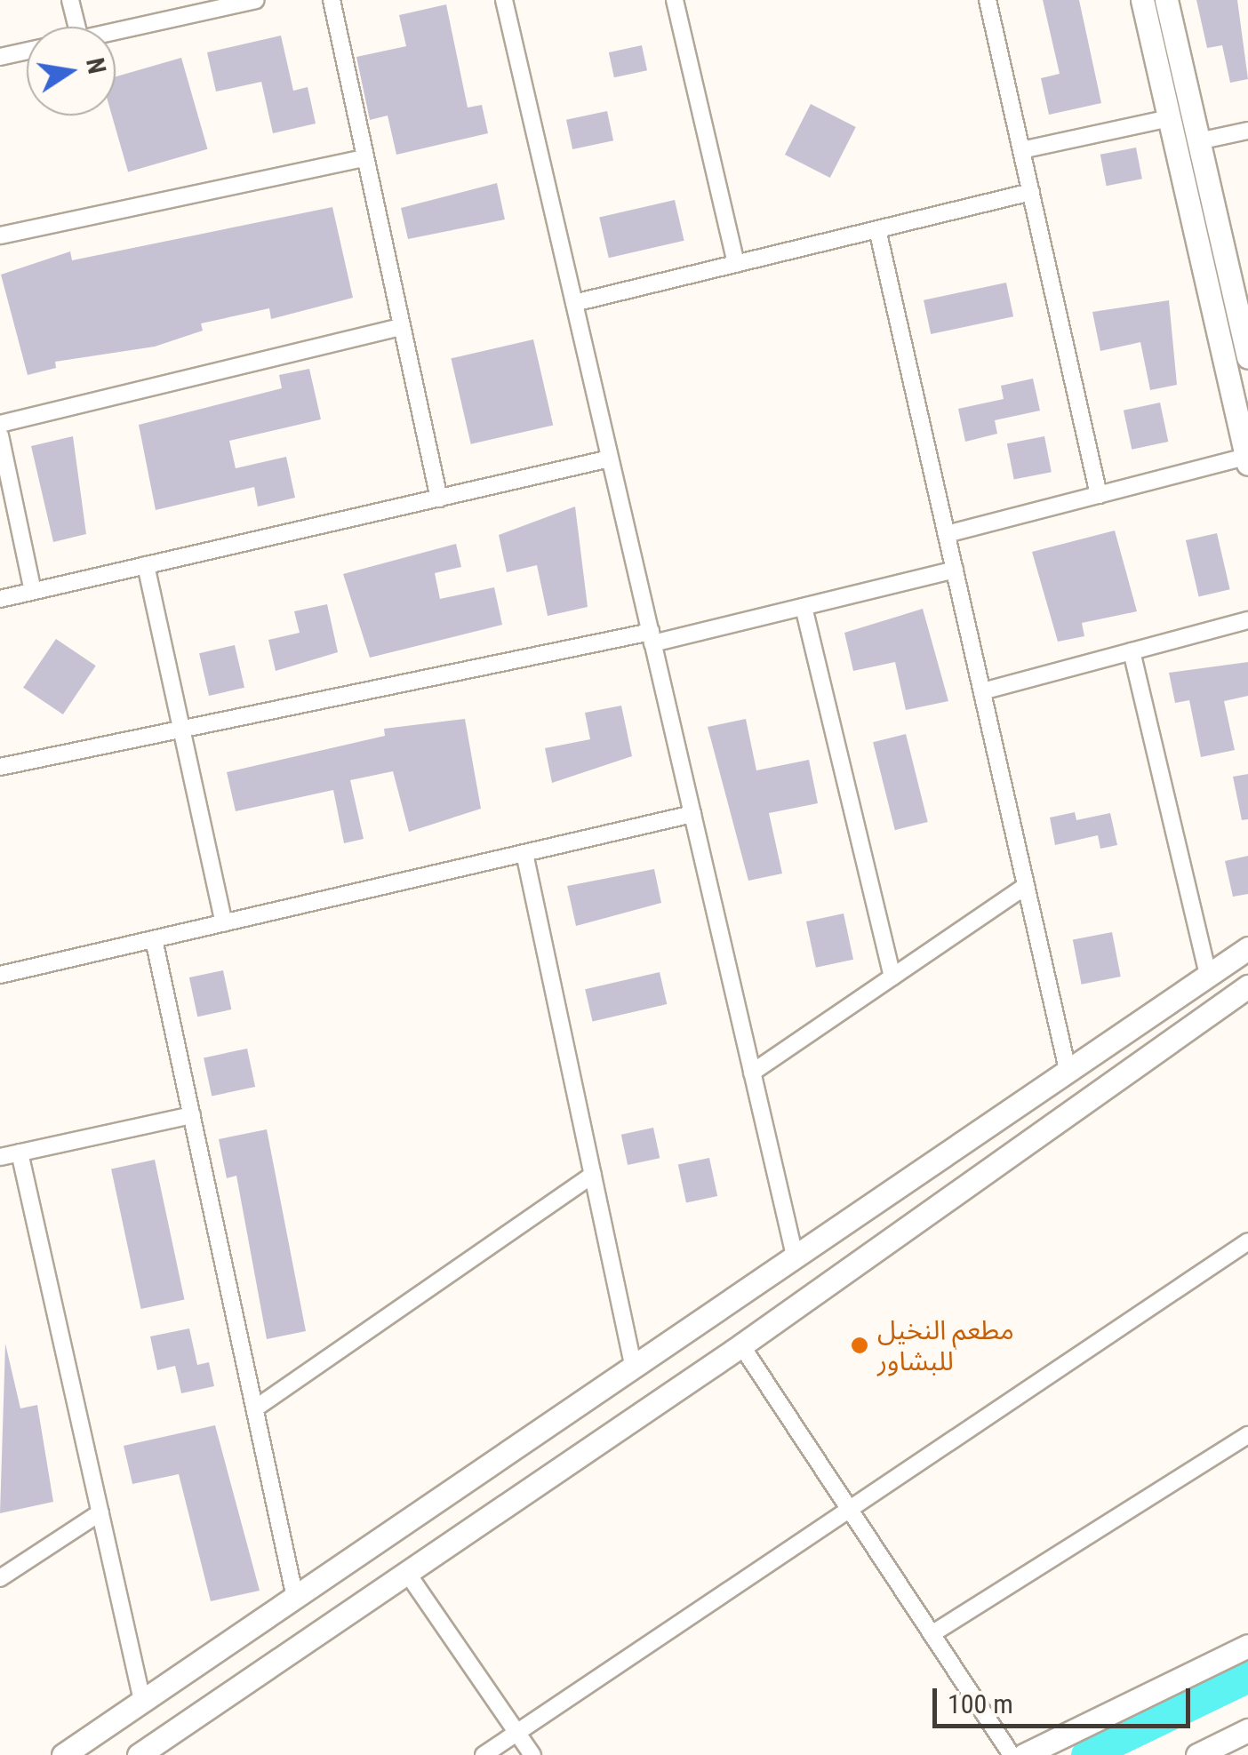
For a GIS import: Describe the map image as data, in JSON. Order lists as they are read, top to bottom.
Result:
{
  "places": ["مطعم النخيل للبشاور"],
  "scale_bar": "100 m",
  "north": "right"
}
